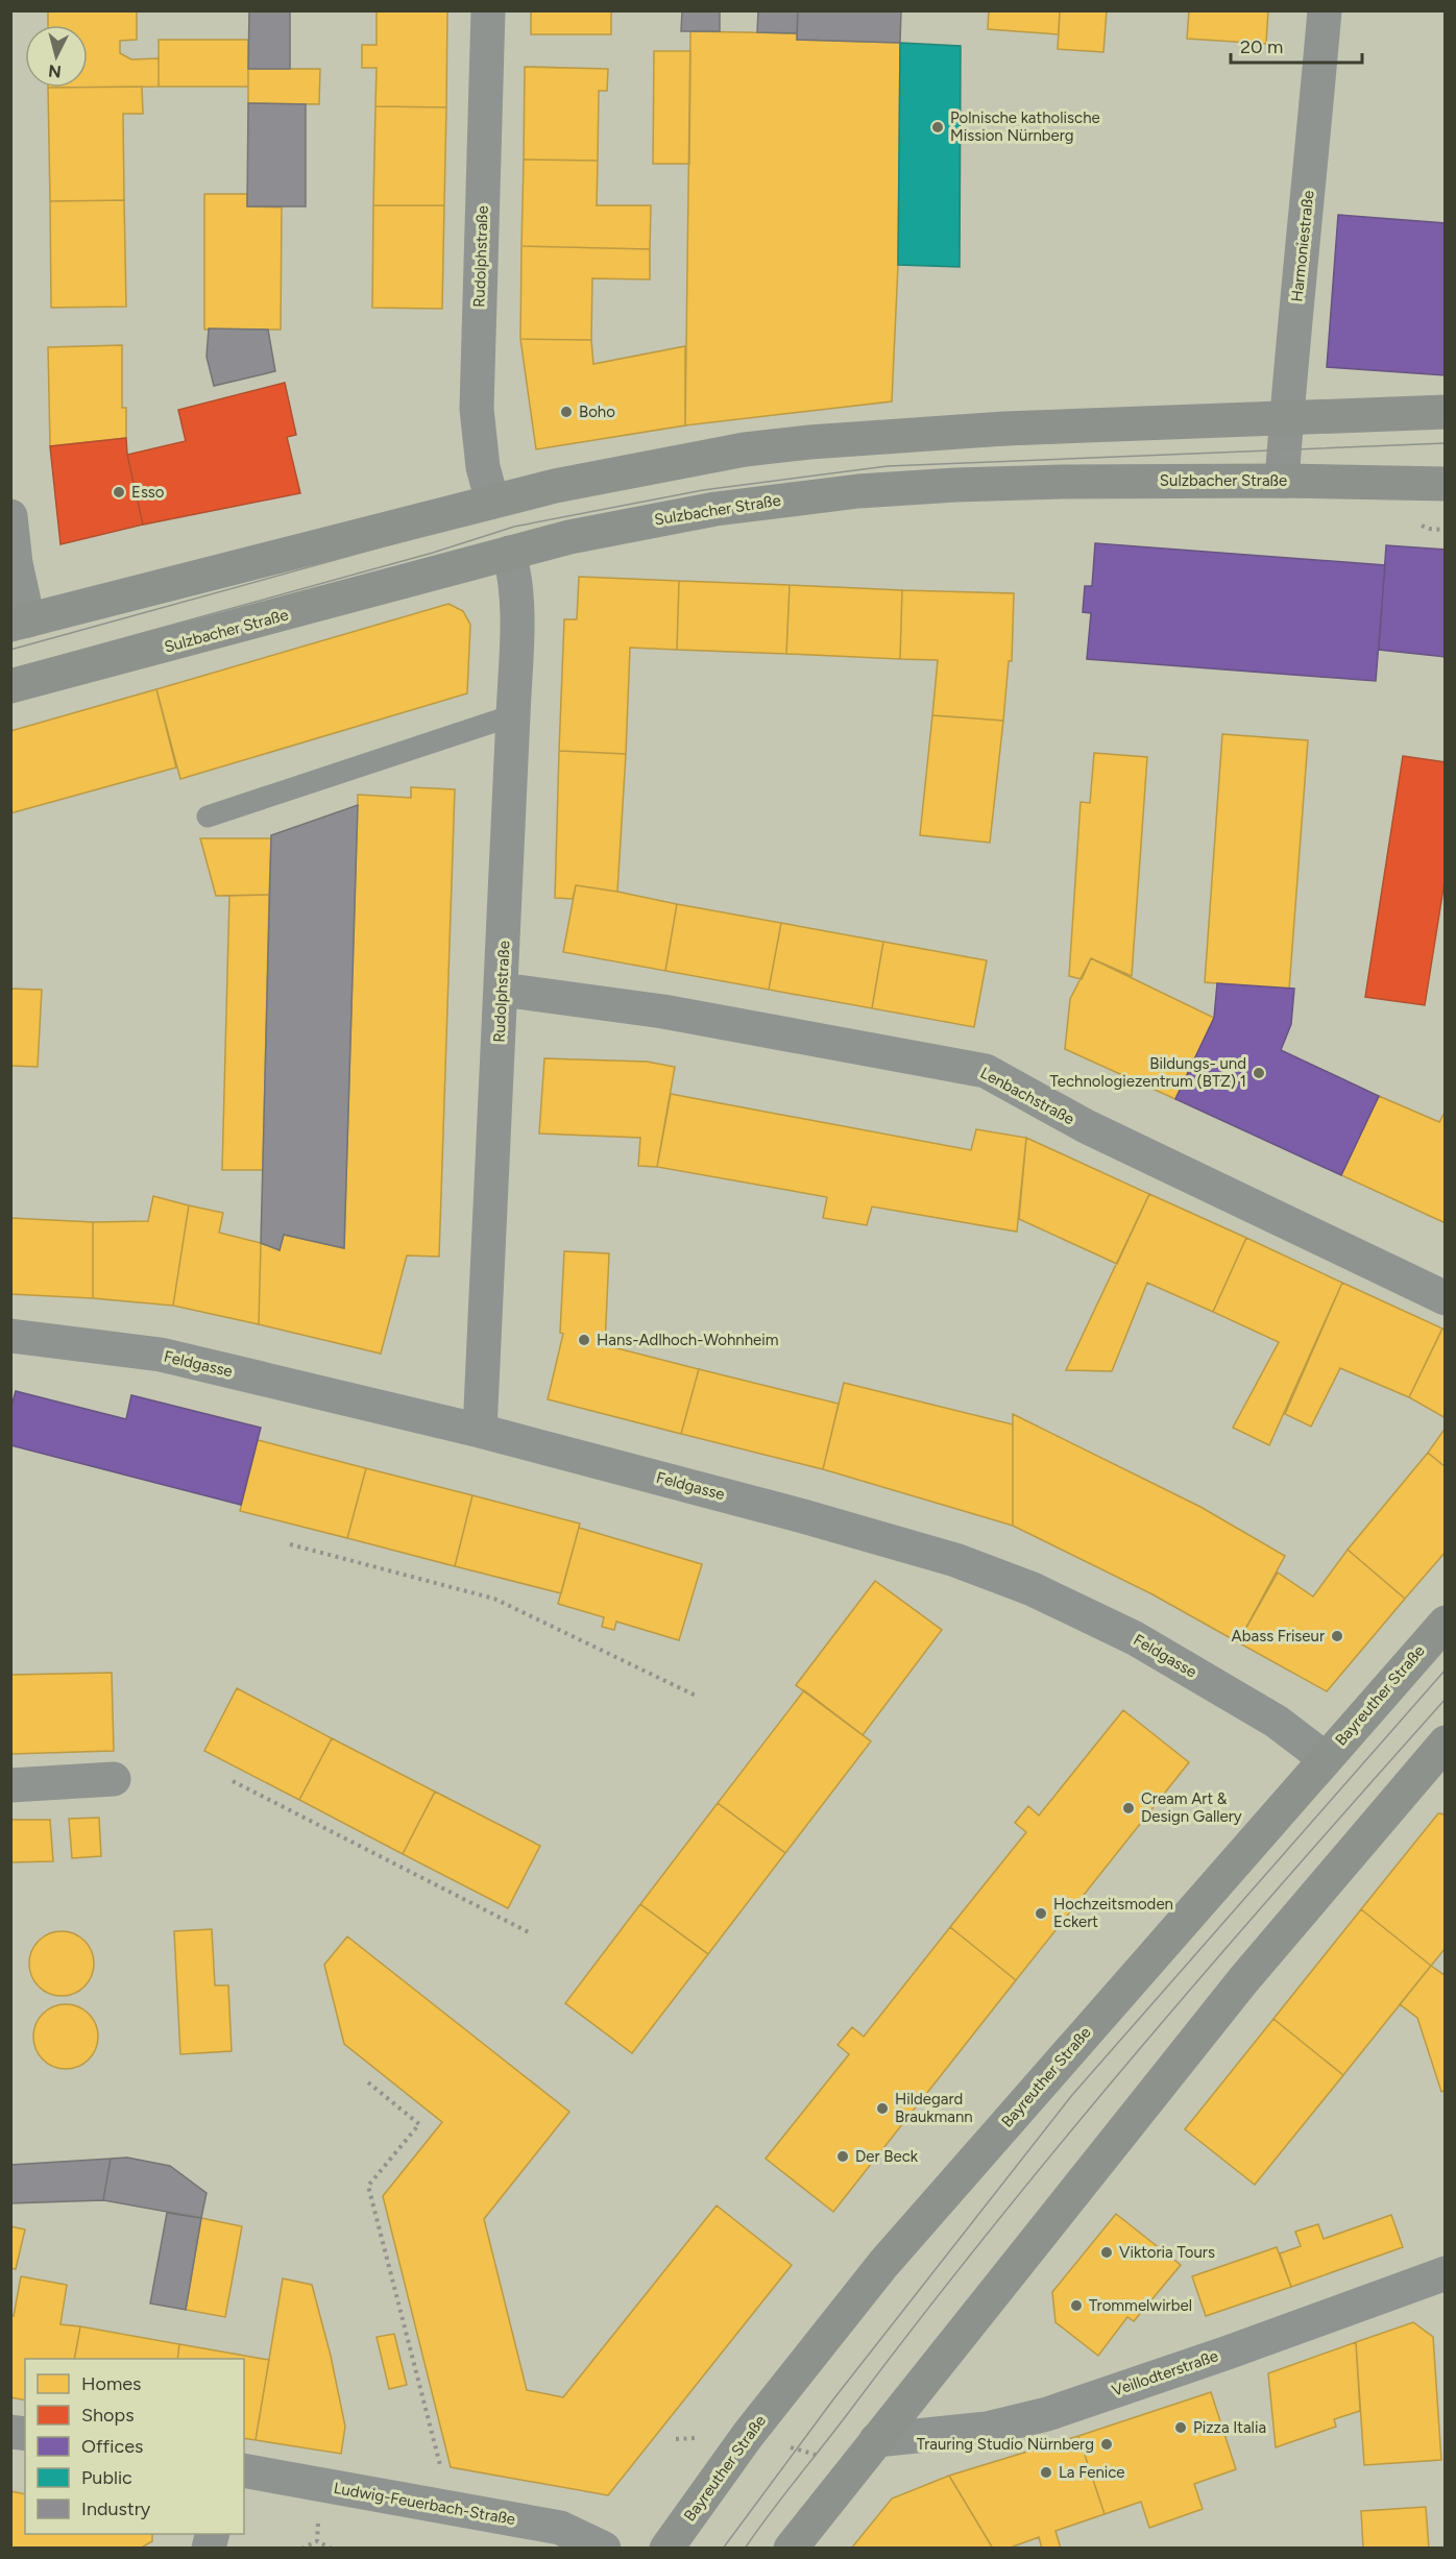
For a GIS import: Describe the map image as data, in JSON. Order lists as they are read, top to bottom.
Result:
{
  "streets": {
    "main road": ["Sulzbacher Straße", "Bayreuther Straße"],
    "street": [
      "Harmoniestraße",
      "Rudolphstraße",
      "Lenbachstraße",
      "Feldgasse",
      "Veillodterstraße",
      "Ludwig-Feuerbach-Straße"
    ]
  },
  "crossings": [
    ["Harmoniestraße", "Sulzbacher Straße"],
    ["Rudolphstraße", "Sulzbacher Straße"],
    ["Rudolphstraße", "Lenbachstraße"],
    ["Rudolphstraße", "Feldgasse"],
    ["Feldgasse", "Bayreuther Straße"]
  ],
  "places": [
    "Polnische katholische Mission Nürnberg",
    "Boho",
    "Esso",
    "Bildungs- und Technologiezentrum (BTZ) 1",
    "Hans-Adlhoch-Wohnheim",
    "Abass Friseur",
    "Cream Art & Design Gallery",
    "Hochzeitsmoden Eckert",
    "Hildegard Braukmann",
    "Der Beck",
    "Viktoria Tours",
    "Trommelwirbel",
    "Pizza Italia",
    "Trauring Studio Nürnberg",
    "La Fenice"
  ],
  "legend": [
    "Homes",
    "Shops",
    "Offices",
    "Public",
    "Industry"
  ],
  "scale_bar": "20 m",
  "north": "bottom"
}
